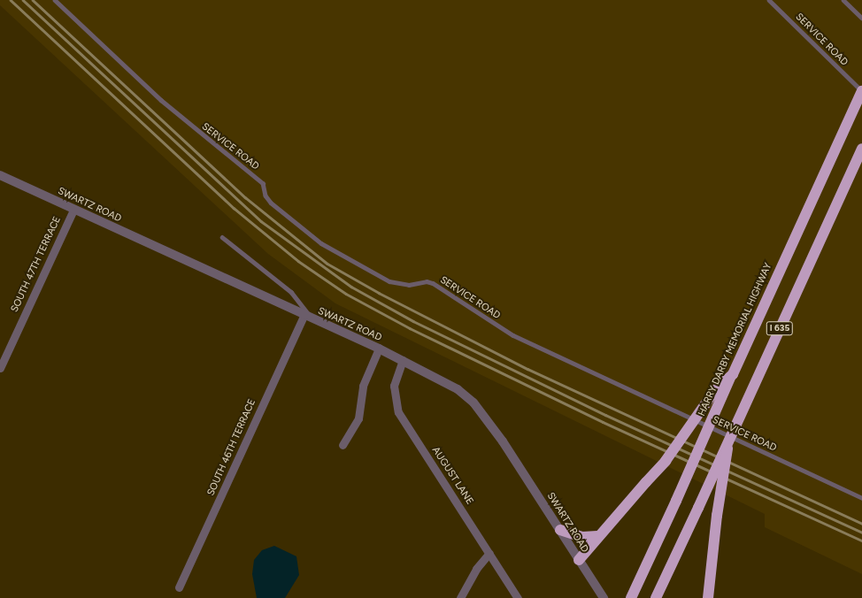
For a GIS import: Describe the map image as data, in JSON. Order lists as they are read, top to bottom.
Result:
{
  "streets": {
    "highway": ["I 635", "HARRY DARBY MEMORIAL HIGHWAY"],
    "street": [
      "SWARTZ ROAD",
      "SOUTH 47TH TERRACE",
      "SOUTH 46TH TERRACE",
      "AUGUST LANE"
    ],
    "lane": ["SERVICE ROAD"]
  },
  "crossings": [
    ["SERVICE ROAD", "HARRY DARBY MEMORIAL HIGHWAY"],
    ["SWARTZ ROAD", "SOUTH 47TH TERRACE"],
    ["SWARTZ ROAD", "SOUTH 46TH TERRACE"],
    ["SWARTZ ROAD", "AUGUST LANE"]
  ]
}
